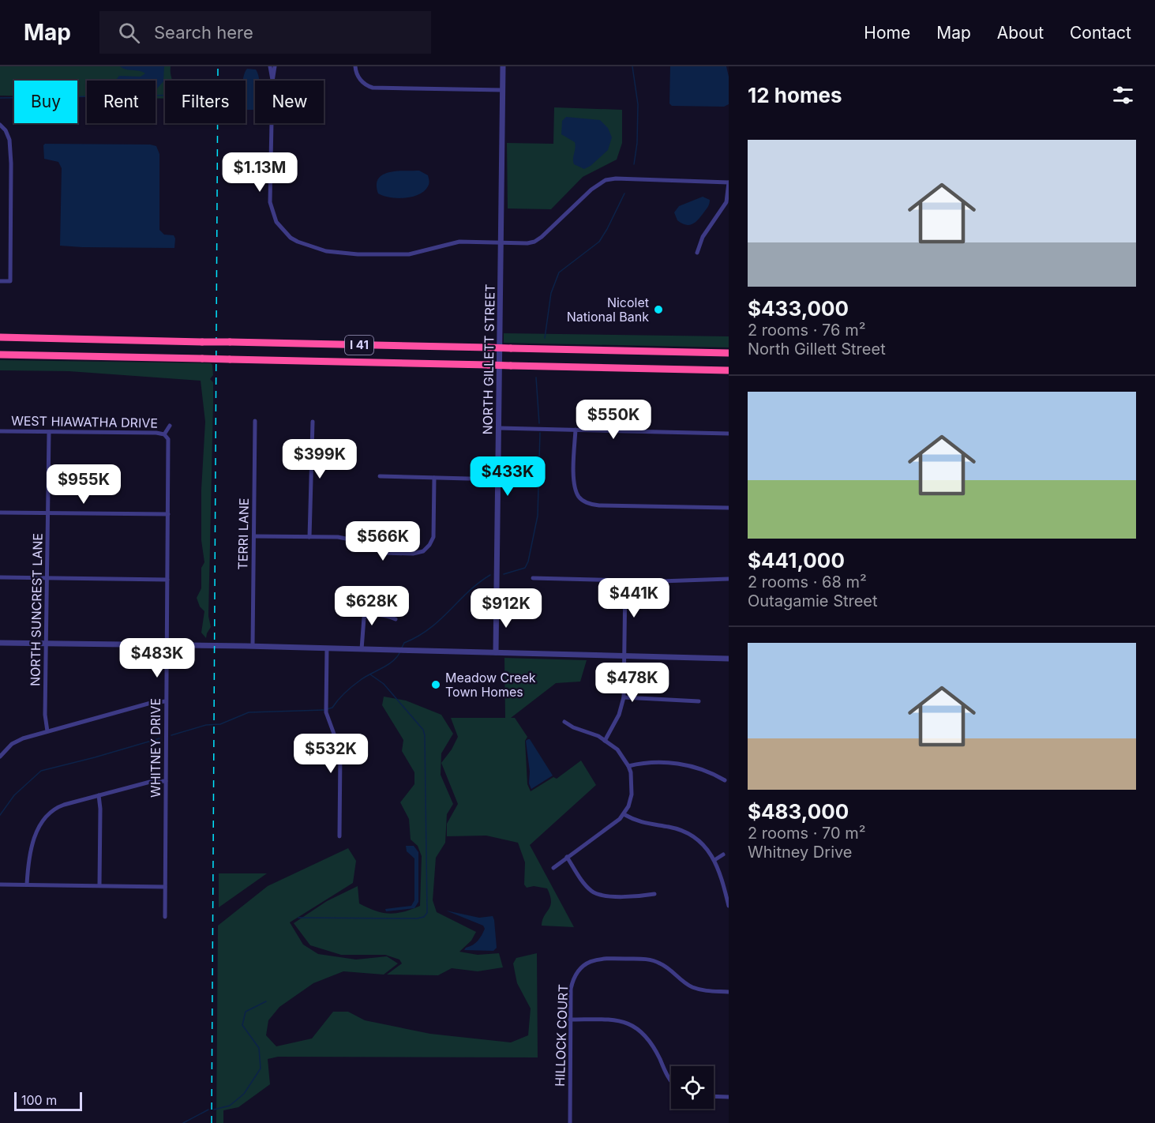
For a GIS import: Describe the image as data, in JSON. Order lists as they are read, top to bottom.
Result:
{
  "streets": {
    "highway": ["I 41"],
    "street": [
      "NORTH GILLETT STREET",
      "WEST HIAWATHA DRIVE",
      "TERRI LANE",
      "NORTH SUNCREST LANE",
      "WHITNEY DRIVE",
      "HILLOCK COURT"
    ]
  },
  "crossings": [
    ["WEST HIAWATHA DRIVE", "NORTH SUNCREST LANE"],
    ["WEST HIAWATHA DRIVE", "WHITNEY DRIVE"]
  ],
  "places": ["Nicolet National Bank", "Meadow Creek Town Homes"],
  "scale_bar": "100 m",
  "page": {
    "header": "Map",
    "search": "Search here",
    "nav": [
      "Home",
      "Map",
      "About",
      "Contact"
    ],
    "heading": "12 homes",
    "chip": [
      "Buy",
      "Rent",
      "Filters",
      "New"
    ],
    "list": [
      {
        "name": "$433,000",
        "note": "2 rooms · 76 m² · North Gillett Street"
      },
      {
        "name": "$441,000",
        "note": "2 rooms · 68 m² · Outagamie Street"
      },
      {
        "name": "$483,000",
        "note": "2 rooms · 70 m² · Whitney Drive"
      }
    ],
    "price": [
      "$1.13M",
      "$550K",
      "$399K",
      "$433K",
      "$955K",
      "$566K",
      "$441K",
      "$628K",
      "$912K",
      "$483K",
      "$478K",
      "$532K"
    ],
    "scale": "100 m"
  }
}
